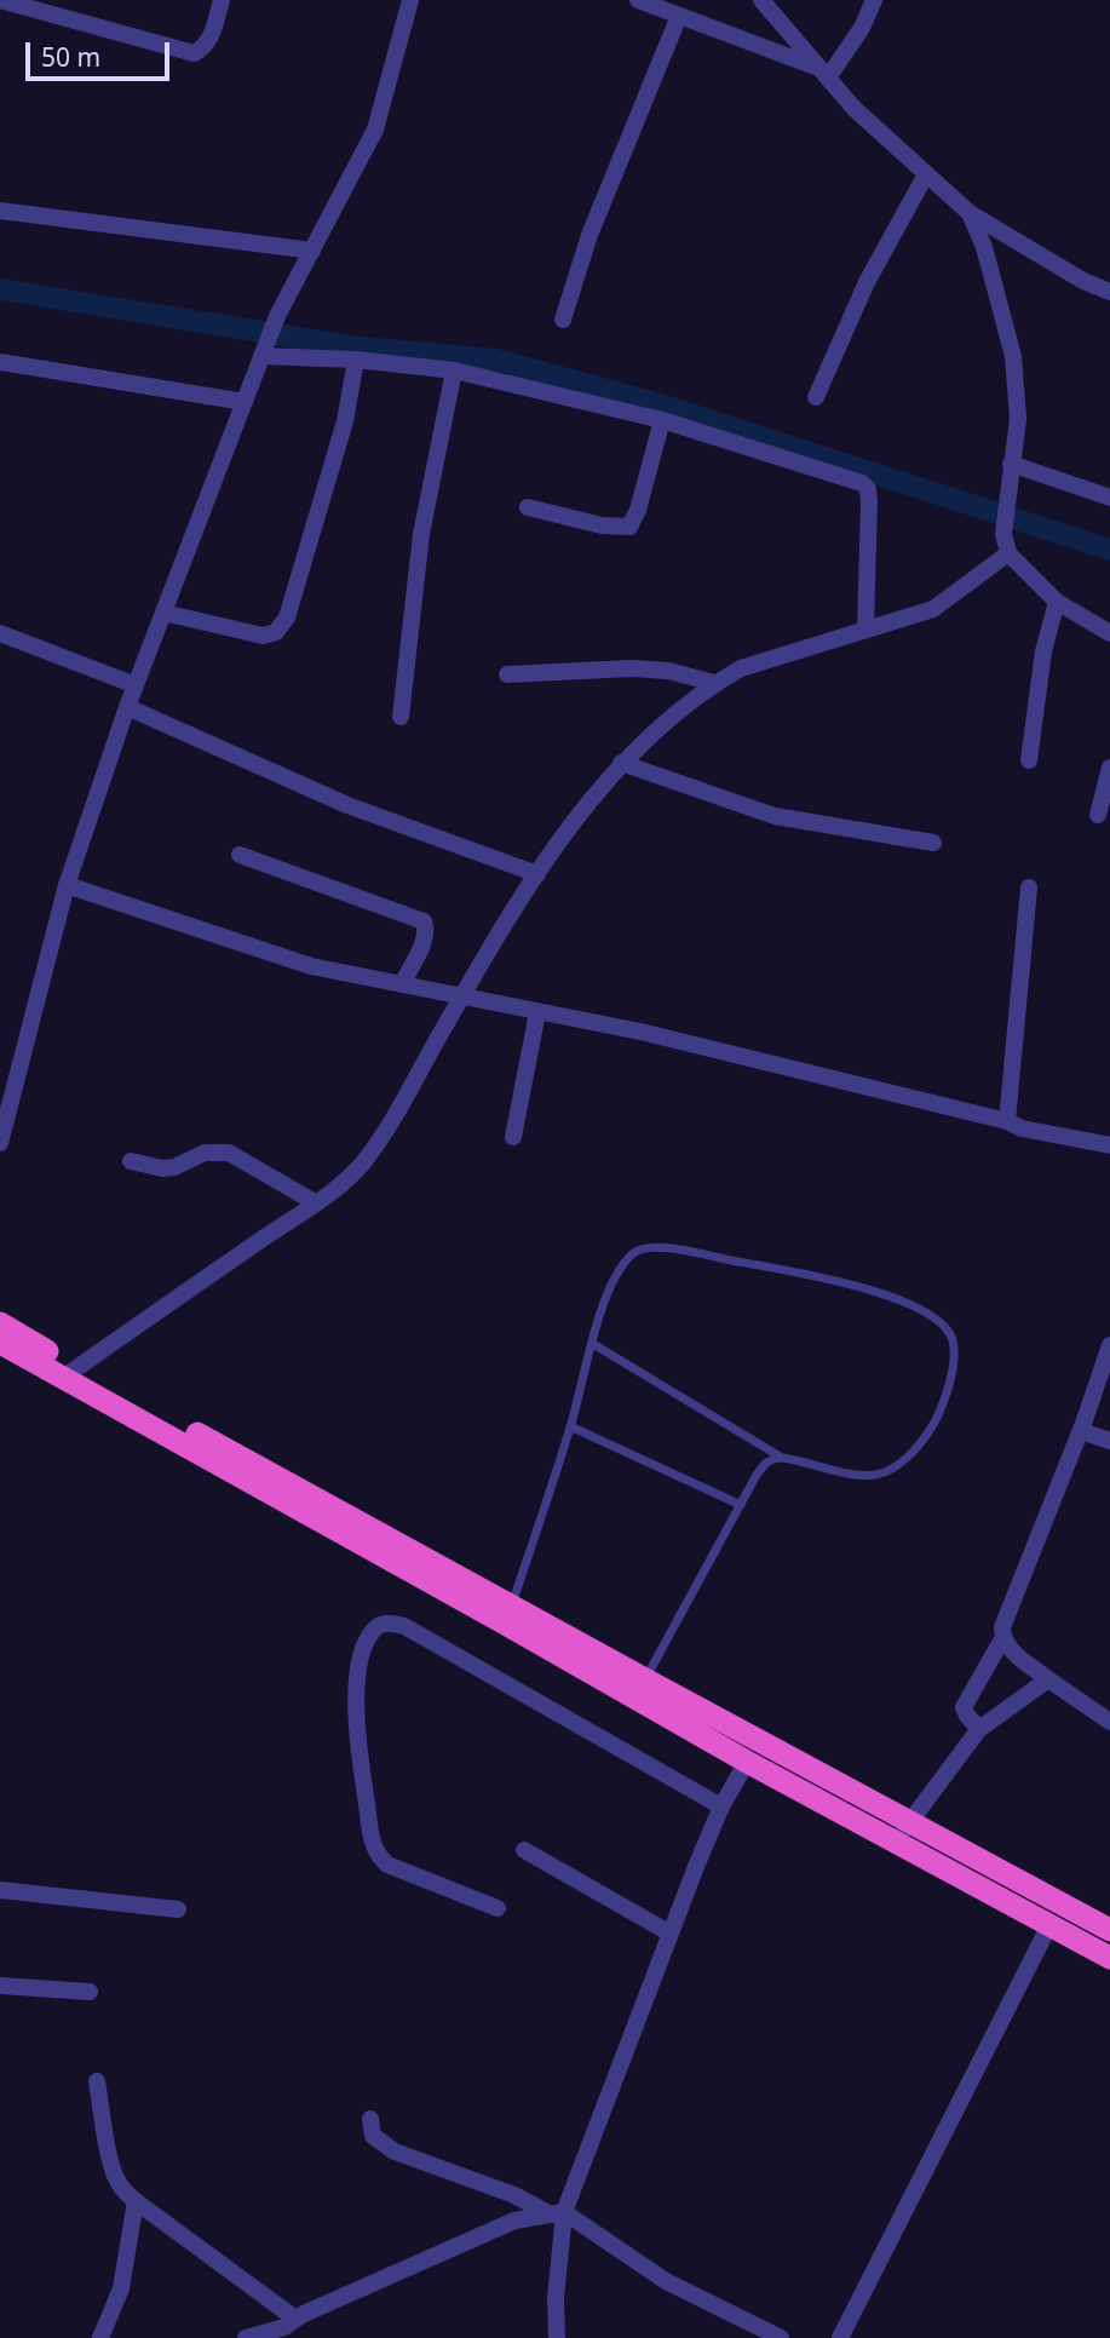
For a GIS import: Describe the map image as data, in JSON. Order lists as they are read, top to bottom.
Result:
{
  "scale_bar": "50 m"
}
